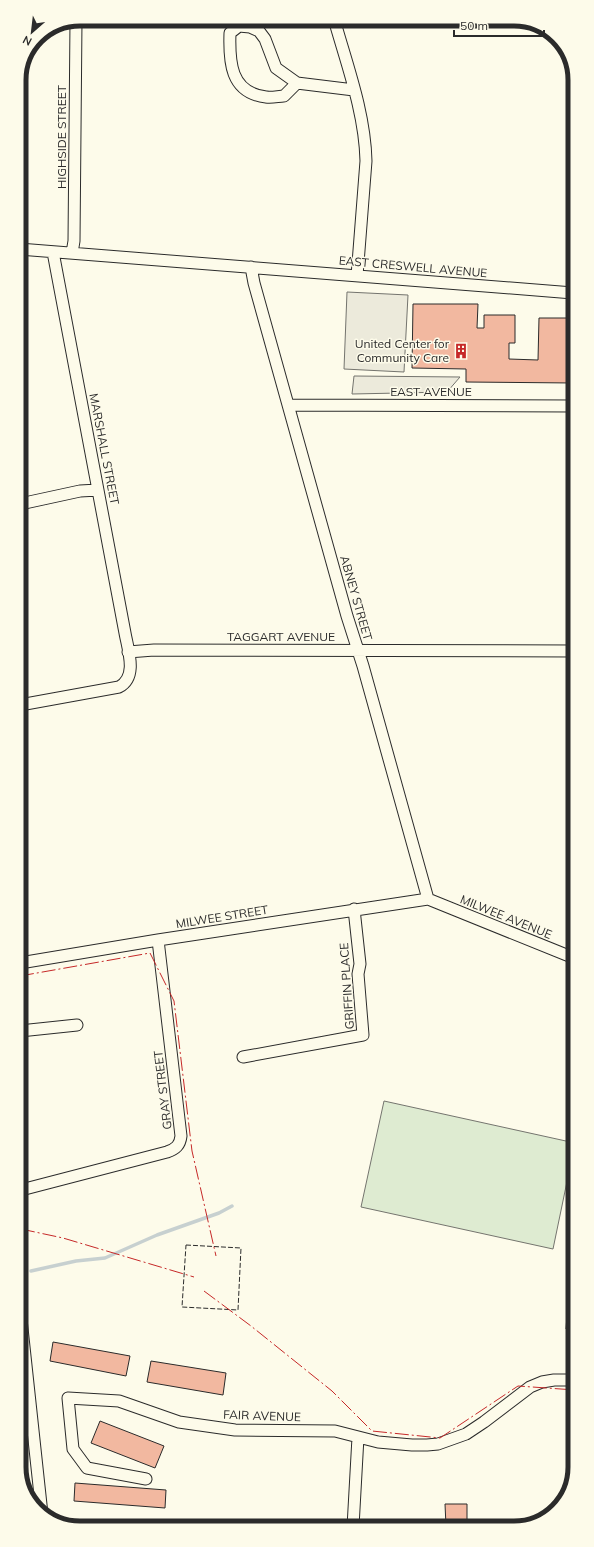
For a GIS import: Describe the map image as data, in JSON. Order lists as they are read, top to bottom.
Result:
{
  "streets": {
    "street": [
      "HIGHSIDE STREET",
      "EAST CRESWELL AVENUE",
      "EAST AVENUE",
      "MARSHALL STREET",
      "ABNEY STREET",
      "TAGGART AVENUE",
      "MILWEE STREET",
      "MILWEE AVENUE",
      "GRIFFIN PLACE",
      "GRAY STREET",
      "FAIR AVENUE"
    ]
  },
  "crossings": [
    ["HIGHSIDE STREET", "EAST CRESWELL AVENUE"],
    ["EAST CRESWELL AVENUE", "MARSHALL STREET"],
    ["EAST CRESWELL AVENUE", "ABNEY STREET"],
    ["EAST AVENUE", "ABNEY STREET"],
    ["MARSHALL STREET", "TAGGART AVENUE"],
    ["ABNEY STREET", "TAGGART AVENUE"],
    ["ABNEY STREET", "MILWEE STREET"],
    ["ABNEY STREET", "MILWEE AVENUE"],
    ["MILWEE STREET", "MILWEE AVENUE"],
    ["MILWEE STREET", "GRIFFIN PLACE"],
    ["MILWEE STREET", "GRAY STREET"]
  ],
  "places": {
    "building": ["United Center for Community Care"]
  },
  "scale_bar": "50 m",
  "north": "bottom left"
}
